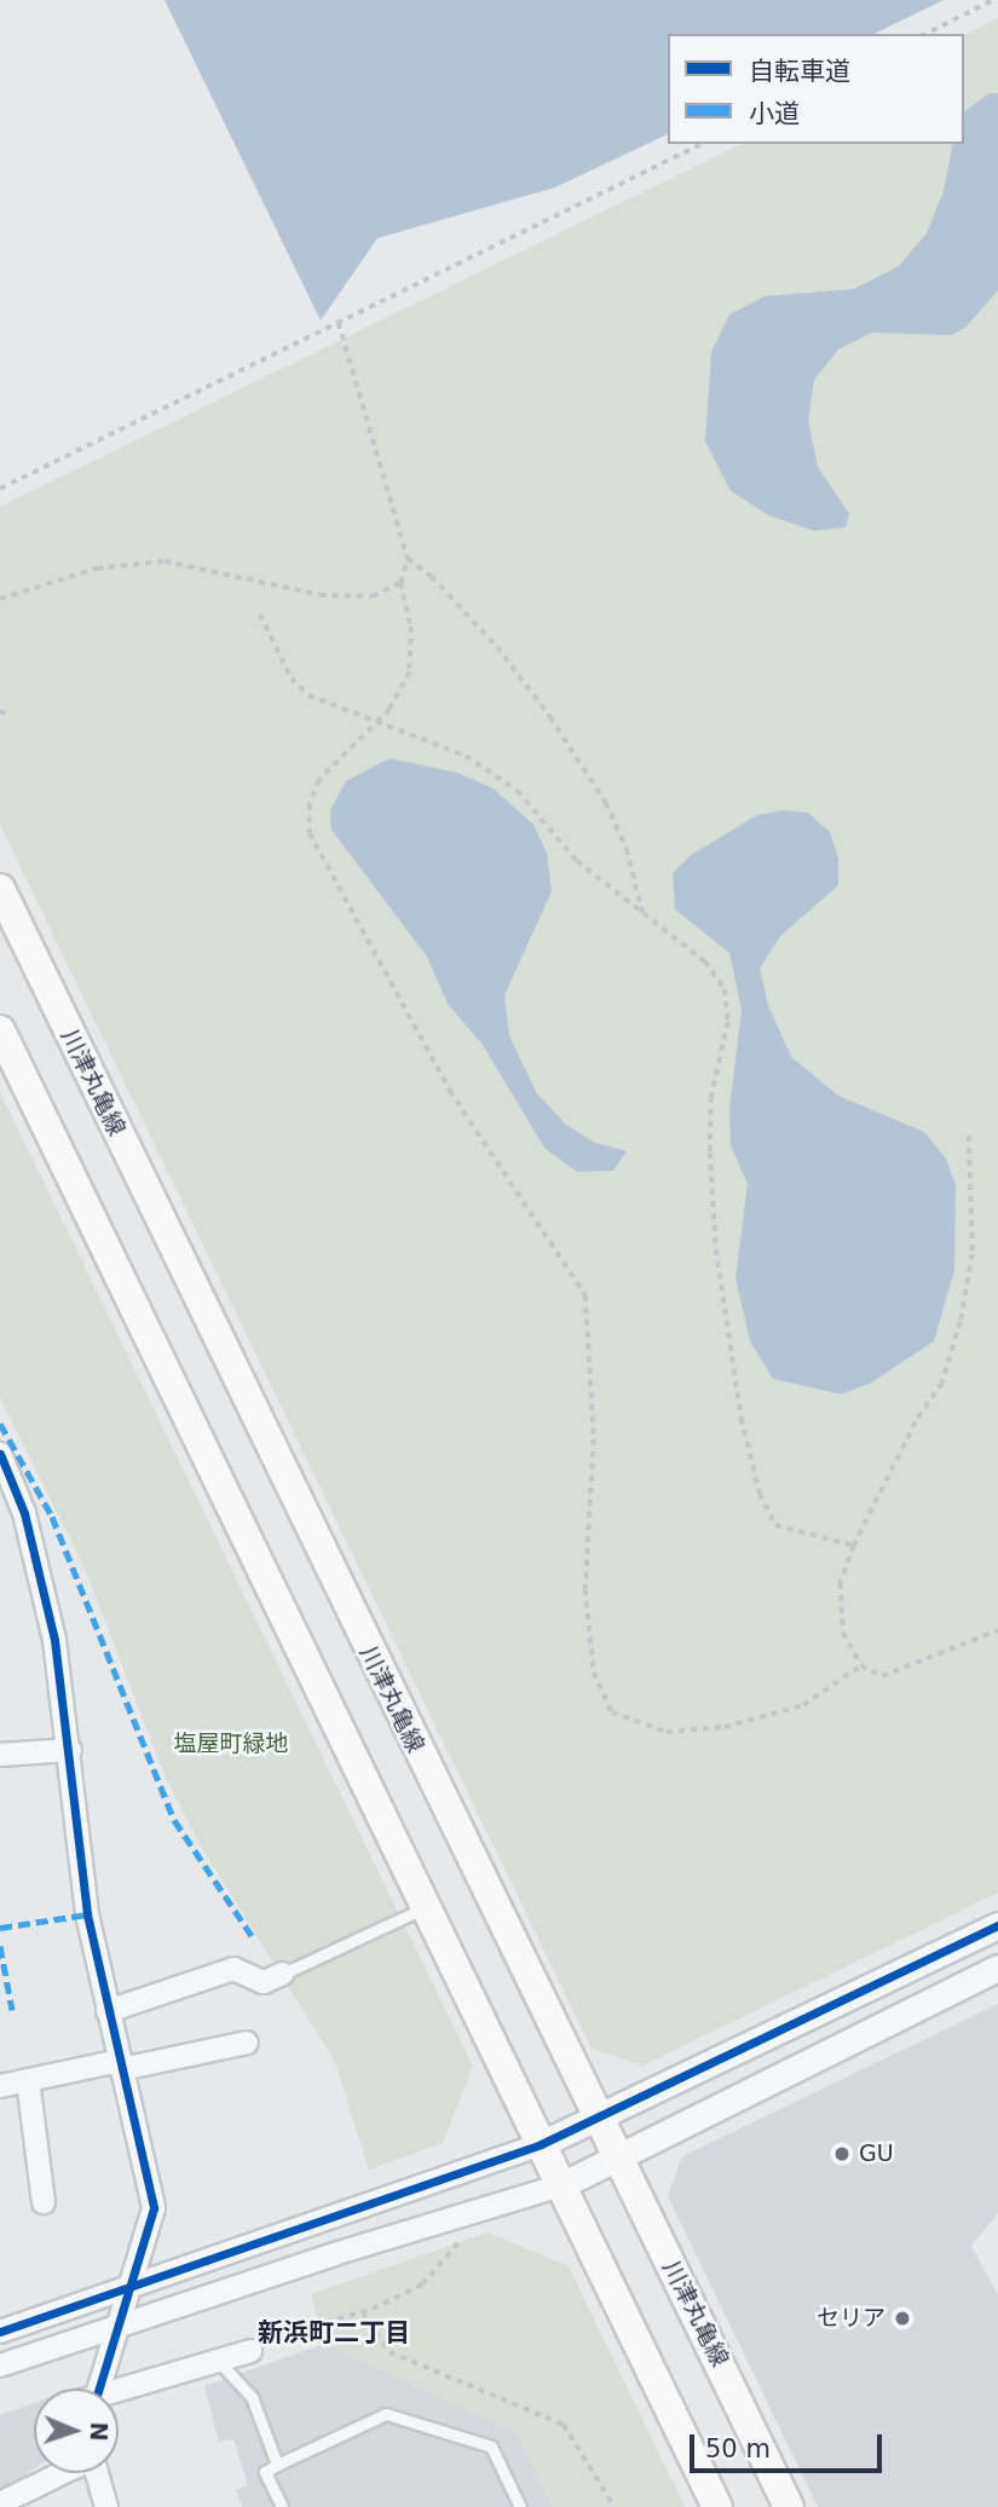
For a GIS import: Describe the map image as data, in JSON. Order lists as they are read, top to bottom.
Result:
{
  "streets": {
    "main road": ["川津丸亀線"]
  },
  "districts": ["新浜町二丁目"],
  "parks": ["塩屋町緑地"],
  "places": ["GU", "セリア"],
  "legend": ["自転車道", "小道"],
  "scale_bar": "50 m",
  "north": "right"
}
